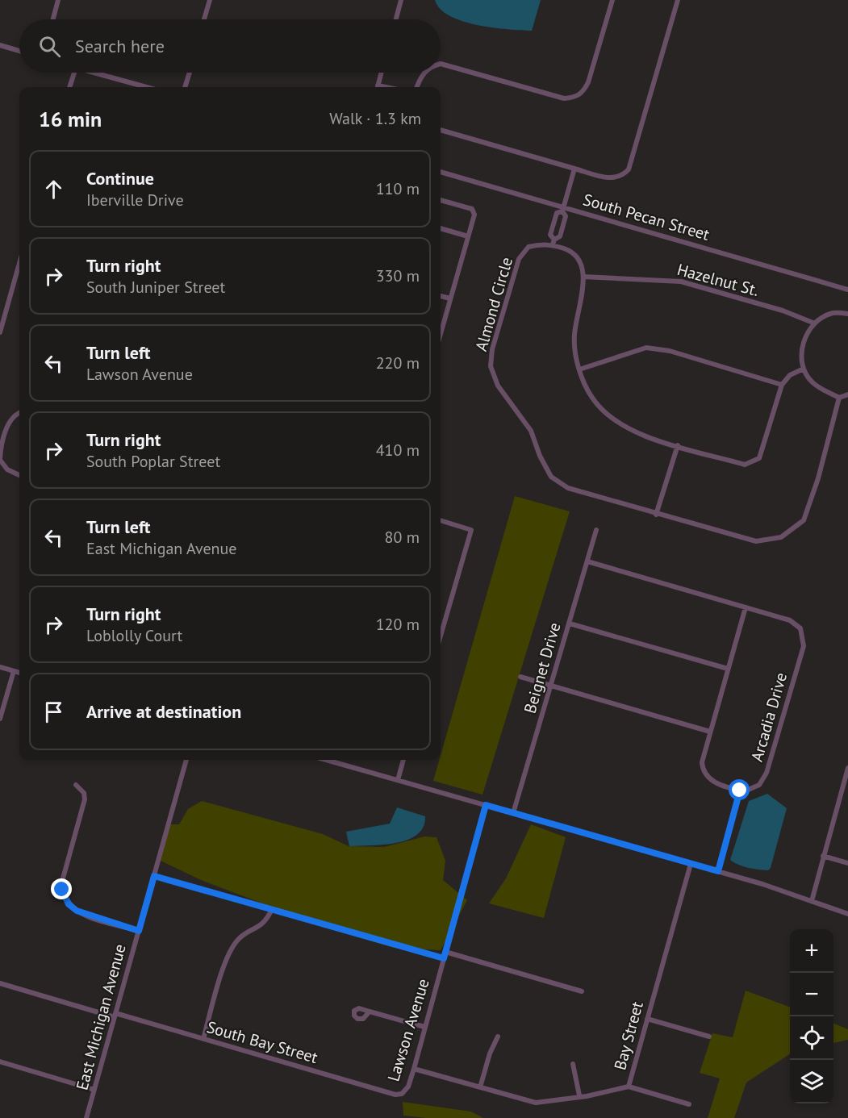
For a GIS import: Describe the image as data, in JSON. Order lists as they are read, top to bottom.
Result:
{
  "streets": {
    "street": [
      "South Pecan Street",
      "Hazelnut St.",
      "Almond Circle",
      "Beignet Drive",
      "Arcadia Drive",
      "East Michigan Avenue",
      "Lawson Avenue",
      "Bay Street",
      "South Bay Street"
    ]
  },
  "crossings": [
    ["Hazelnut St.", "Almond Circle"],
    ["Beignet Drive", "Arcadia Drive"],
    ["East Michigan Avenue", "South Bay Street"],
    ["Lawson Avenue", "Bay Street"],
    ["Lawson Avenue", "South Bay Street"]
  ],
  "page": {
    "search": "Search here",
    "heading": ["16 min", "Walk · 1.3 km"],
    "list": [
      ["Continue", "Iberville Drive", "110 m"],
      ["Turn right", "South Juniper Street", "330 m"],
      ["Turn left", "Lawson Avenue", "220 m"],
      ["Turn right", "South Poplar Street", "410 m"],
      ["Turn left", "East Michigan Avenue", "80 m"],
      ["Turn right", "Loblolly Court", "120 m"],
      "Arrive at destination"
    ],
    "map_buttons": ["+", "−"]
  }
}
